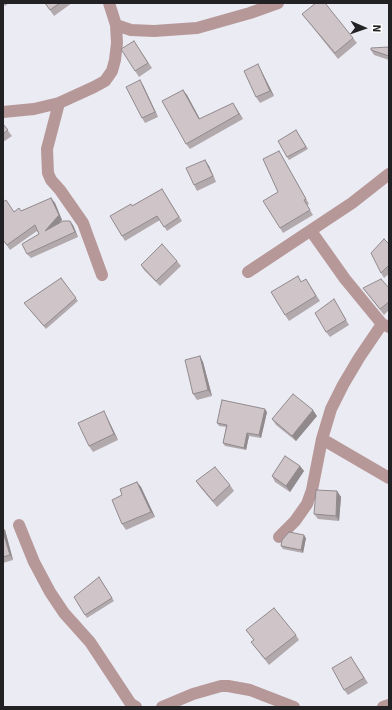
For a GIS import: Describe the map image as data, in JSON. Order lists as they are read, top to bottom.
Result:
{
  "north": "right"
}
